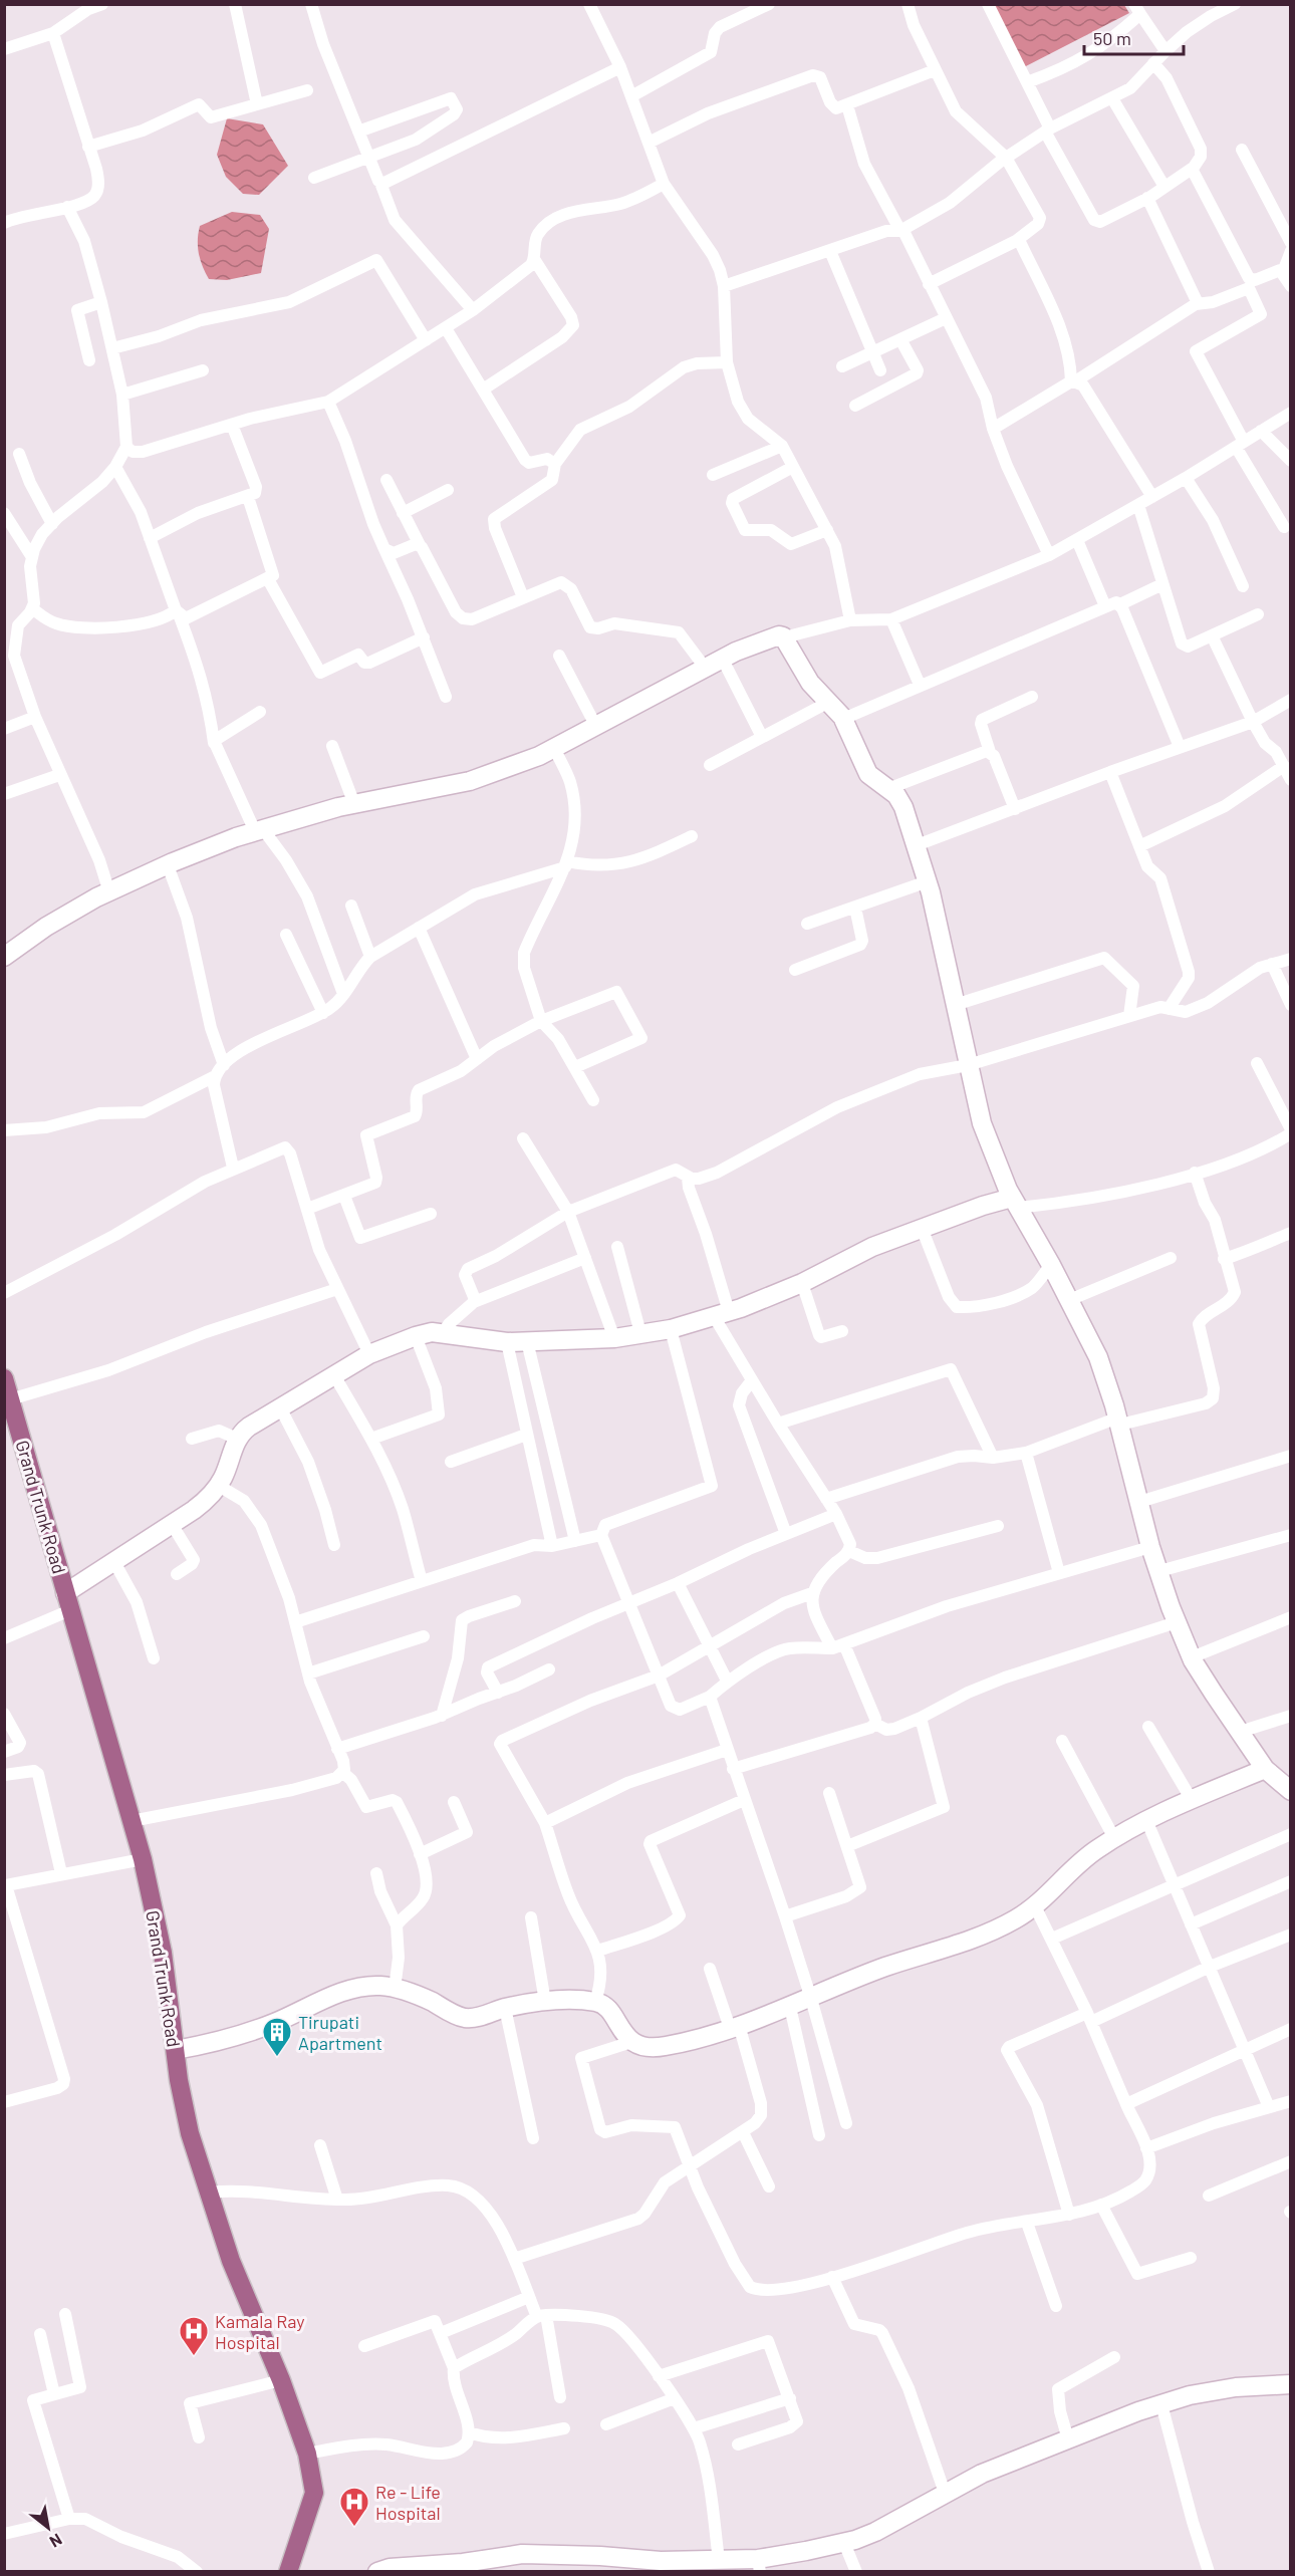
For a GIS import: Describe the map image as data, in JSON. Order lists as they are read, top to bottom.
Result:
{
  "streets": {
    "main road": ["Grand Trunk Road"]
  },
  "places": {
    "building": ["Tirupati Apartment"],
    "hospital": ["Kamala Ray Hospital", "Re - Life Hospital"]
  },
  "scale_bar": "50 m",
  "north": "bottom right"
}
